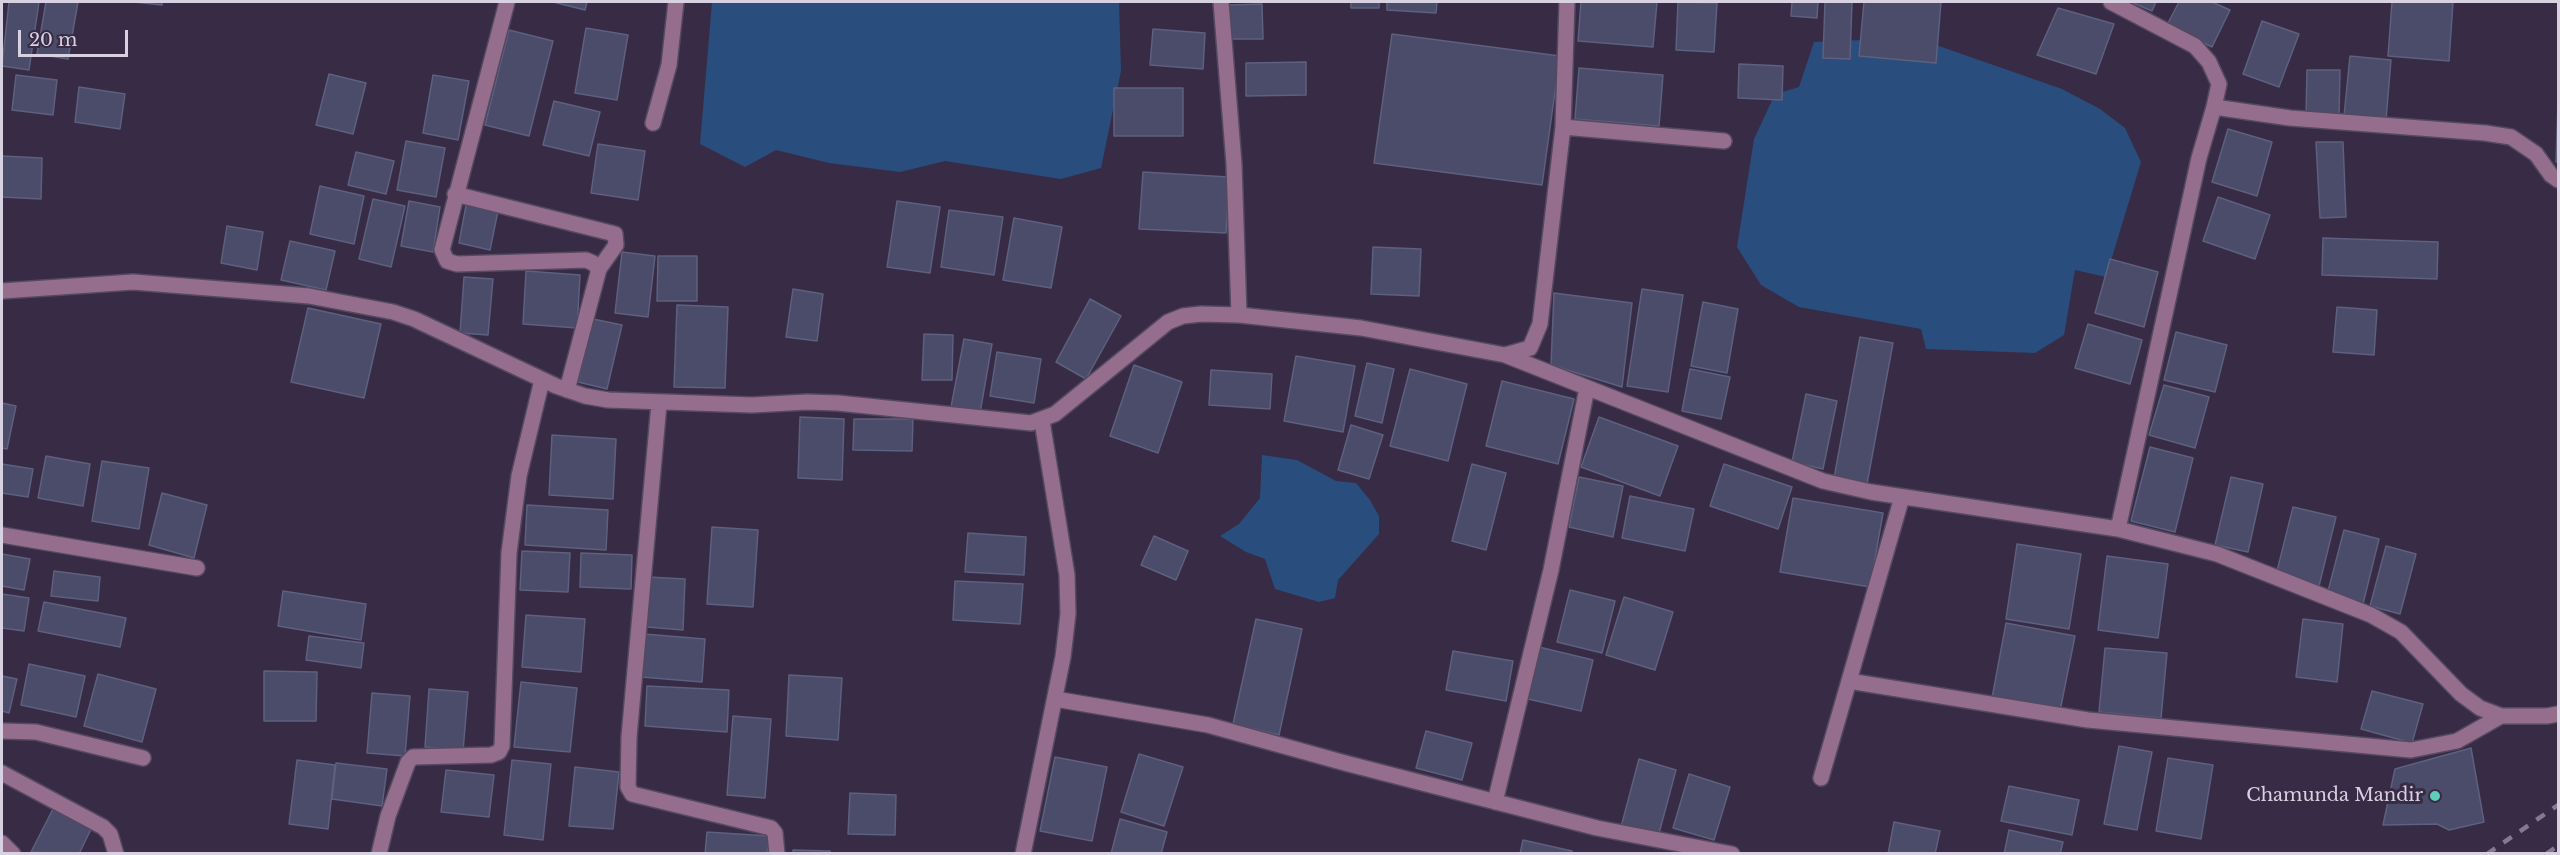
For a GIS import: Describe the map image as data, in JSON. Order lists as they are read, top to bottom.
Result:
{
  "places": ["Chamunda Mandir"],
  "scale_bar": "20 m"
}
